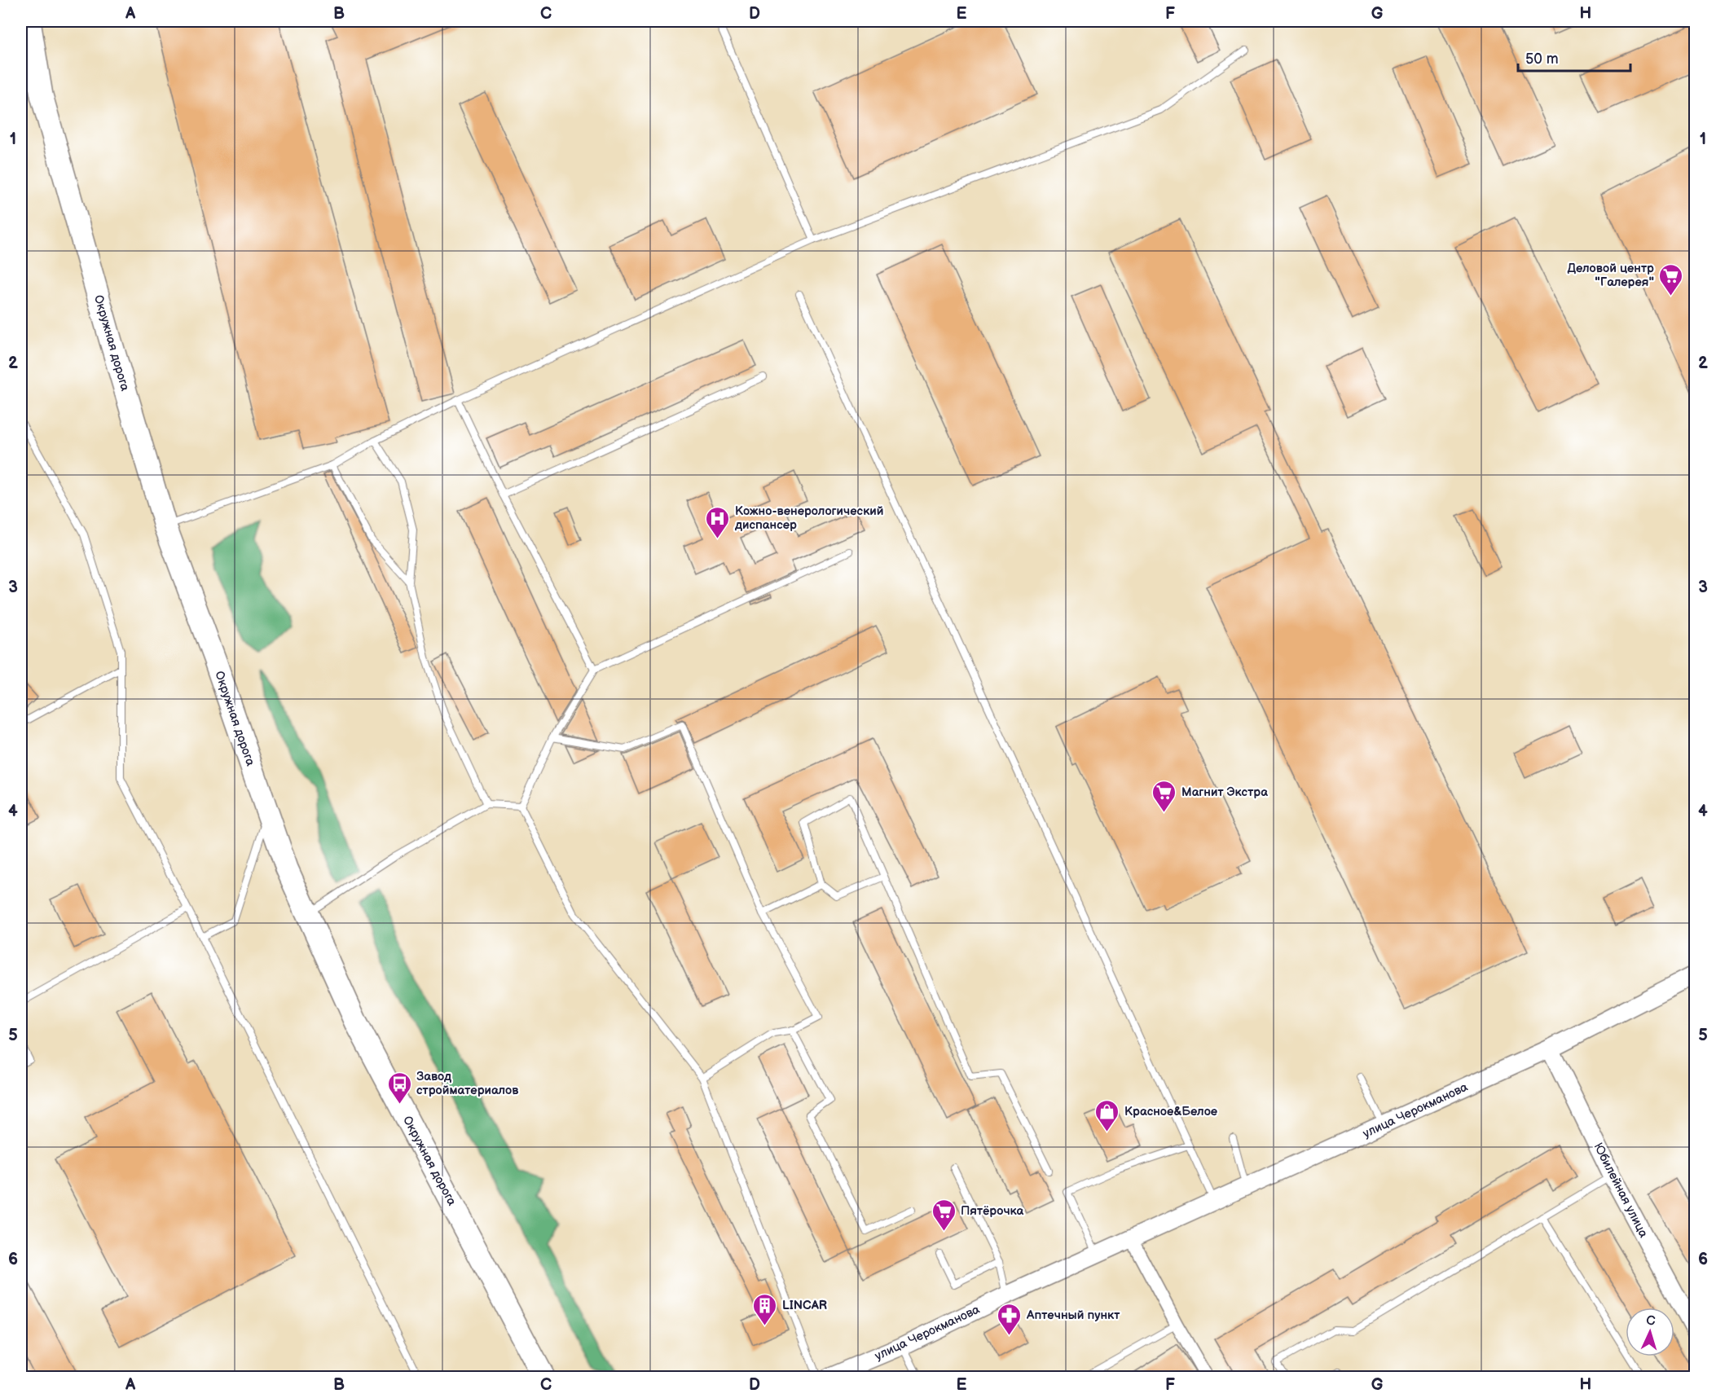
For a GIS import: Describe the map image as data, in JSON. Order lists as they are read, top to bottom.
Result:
{
  "streets": {
    "highway": ["Окружная дорога"],
    "street": ["улица Черокманова", "Юбилейная улица"]
  },
  "crossings": [
    ["улица Черокманова", "Юбилейная улица"]
  ],
  "places": {
    "supermarket": ["Деловой центр \"Галерея\"", "Магнит Экстра", "Пятёрочка"],
    "hospital": ["Кожно-венерологический диспансер"],
    "bus stop": ["Завод стройматериалов"],
    "shop": ["Красное&Белое"],
    "building": ["LINCAR"],
    "pharmacy": ["Аптечный пункт"]
  },
  "scale_bar": "50 m",
  "north": "top",
  "grid": {
    "columns": [
      "A",
      "B",
      "C",
      "D",
      "E",
      "F",
      "G",
      "H"
    ],
    "rows": [
      "1",
      "2",
      "3",
      "4",
      "5",
      "6"
    ]
  }
}
